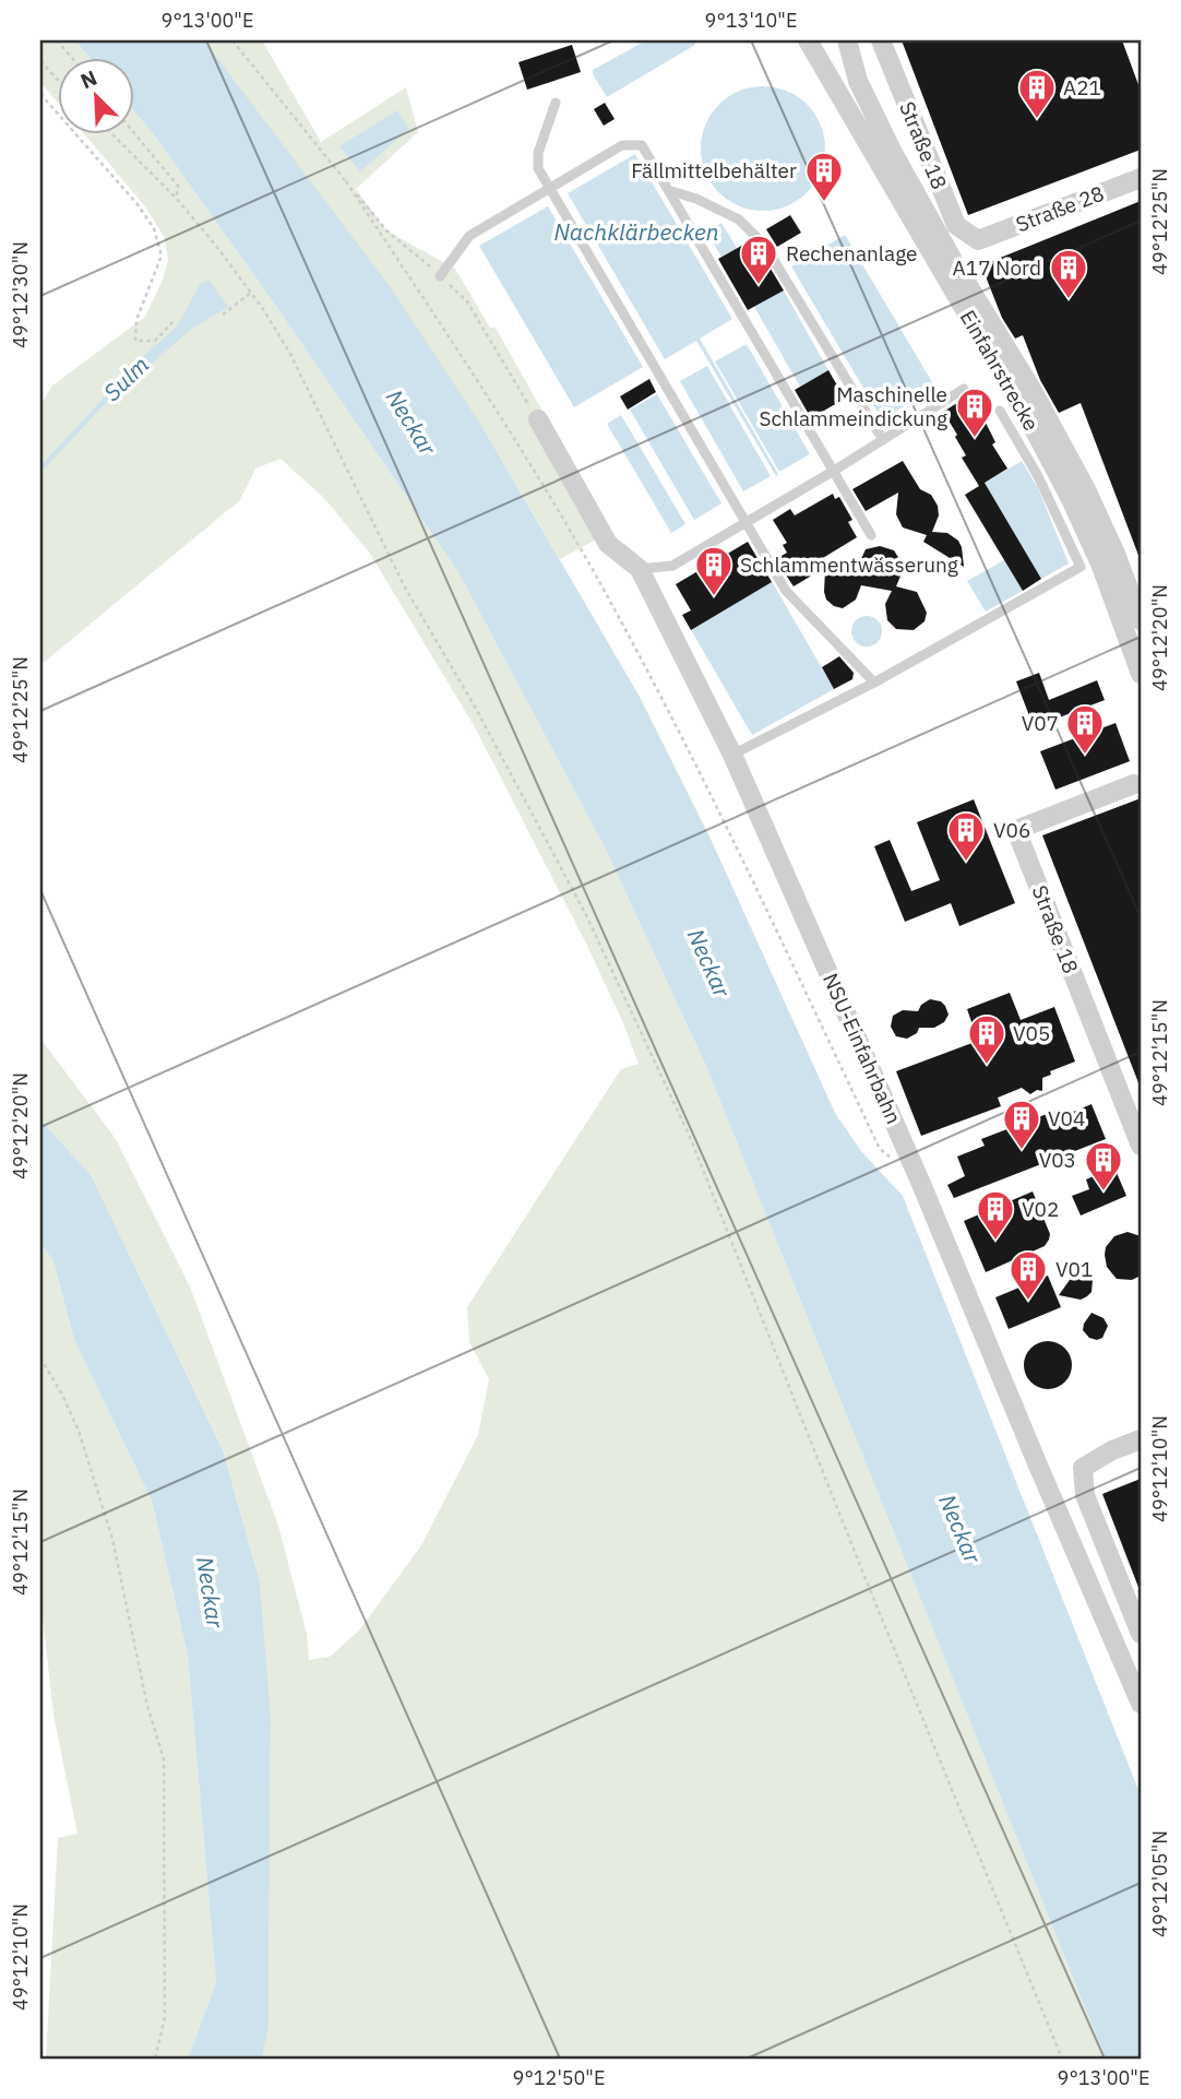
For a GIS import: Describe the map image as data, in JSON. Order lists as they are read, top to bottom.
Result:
{
  "streets": {
    "street": [
      "Straße 18",
      "Straße 28",
      "Einfahrstrecke",
      "NSU-Einfahrbahn"
    ]
  },
  "crossings": [
    ["Straße 18", "Straße 28"]
  ],
  "water": ["Nachklärbecken", "Sulm", "Neckar"],
  "places": {
    "building": [
      "A21",
      "Fällmittelbehälter",
      "Rechenanlage",
      "A17 Nord",
      "Maschinelle Schlammeindickung",
      "Schlammentwässerung",
      "V07",
      "V06",
      "V05",
      "V04",
      "V03",
      "V02",
      "V01"
    ]
  },
  "north": "top left",
  "coordinates": [
    "9°13'00\"E",
    "9°13'10\"E",
    "49°12'25\"N",
    "49°12'30\"N",
    "49°12'20\"N",
    "49°12'15\"N",
    "49°12'10\"N",
    "49°12'05\"N",
    "9°12'50\"E"
  ]
}
